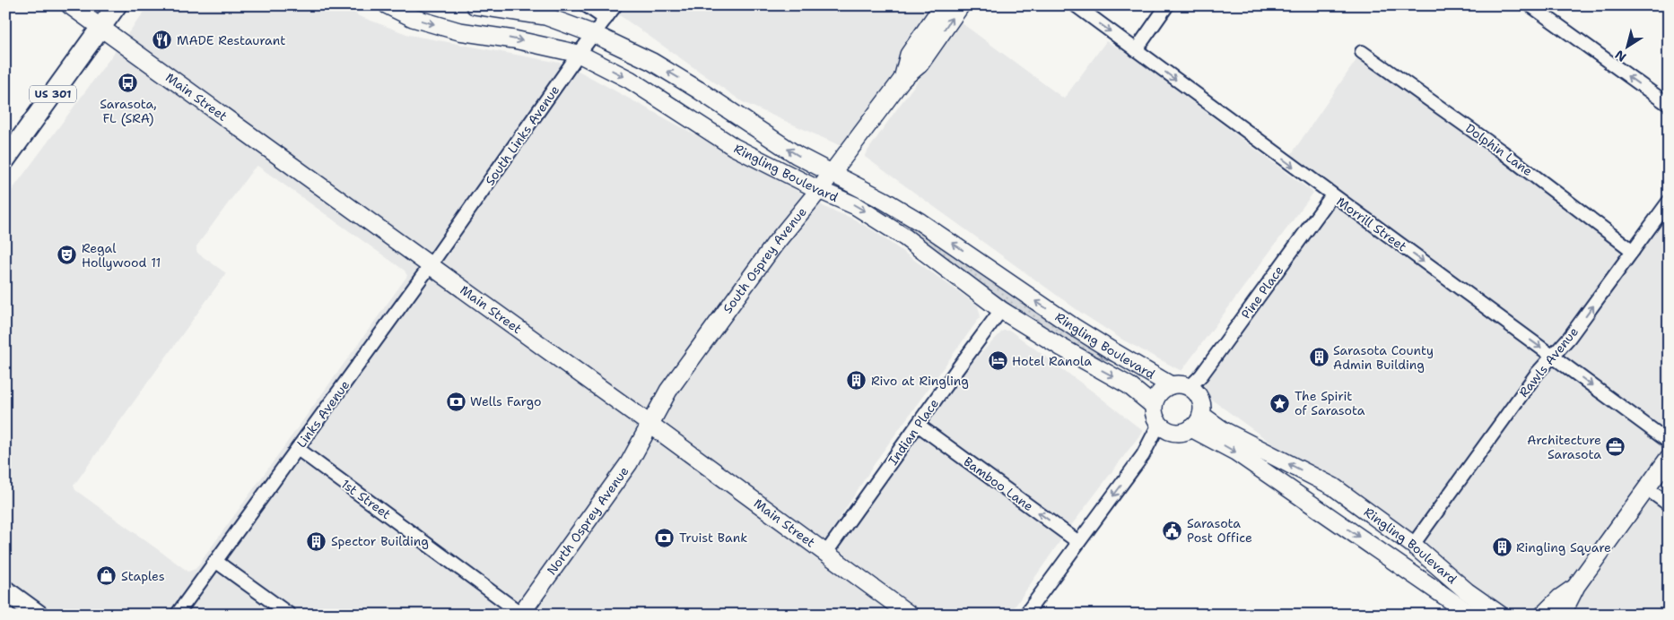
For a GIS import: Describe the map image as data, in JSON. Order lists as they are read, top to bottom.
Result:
{
  "streets": {
    "main road": ["US 301"],
    "street": [
      "Main Street",
      "South Links Avenue",
      "Dolphin Lane",
      "Ringling Boulevard",
      "Morrill Street",
      "South Osprey Avenue",
      "Pine Place",
      "Rawls Avenue",
      "Links Avenue",
      "Indian Place",
      "Bamboo Lane",
      "1st Street",
      "North Osprey Avenue"
    ]
  },
  "crossings": [
    ["US 301", "Main Street"],
    ["Main Street", "South Links Avenue"],
    ["Main Street", "South Osprey Avenue"],
    ["Main Street", "Links Avenue"],
    ["Main Street", "Indian Place"],
    ["Main Street", "North Osprey Avenue"],
    ["South Links Avenue", "Ringling Boulevard"],
    ["South Links Avenue", "Links Avenue"],
    ["Dolphin Lane", "Rawls Avenue"],
    ["Ringling Boulevard", "South Osprey Avenue"],
    ["Ringling Boulevard", "Pine Place"],
    ["Ringling Boulevard", "Rawls Avenue"],
    ["Ringling Boulevard", "Indian Place"],
    ["Morrill Street", "Pine Place"],
    ["Morrill Street", "Rawls Avenue"],
    ["South Osprey Avenue", "North Osprey Avenue"],
    ["Links Avenue", "1st Street"],
    ["Indian Place", "Bamboo Lane"],
    ["1st Street", "North Osprey Avenue"]
  ],
  "one_way": ["Morrill Street", "Bamboo Lane"],
  "places": {
    "restaurant": ["MADE Restaurant"],
    "bus stop": ["Sarasota, FL (SRA)"],
    "theatre": ["Regal Hollywood 11"],
    "building": [
      "Sarasota County Admin Building",
      "Rivo at Ringling",
      "Spector Building",
      "Ringling Square"
    ],
    "hotel": ["Hotel Ranola"],
    "bank": ["Wells Fargo", "Truist Bank"],
    "place": ["The Spirit of Sarasota"],
    "office": ["Architecture Sarasota"],
    "public building": ["Sarasota Post Office"],
    "shop": ["Staples"]
  },
  "north": "bottom left"
}
